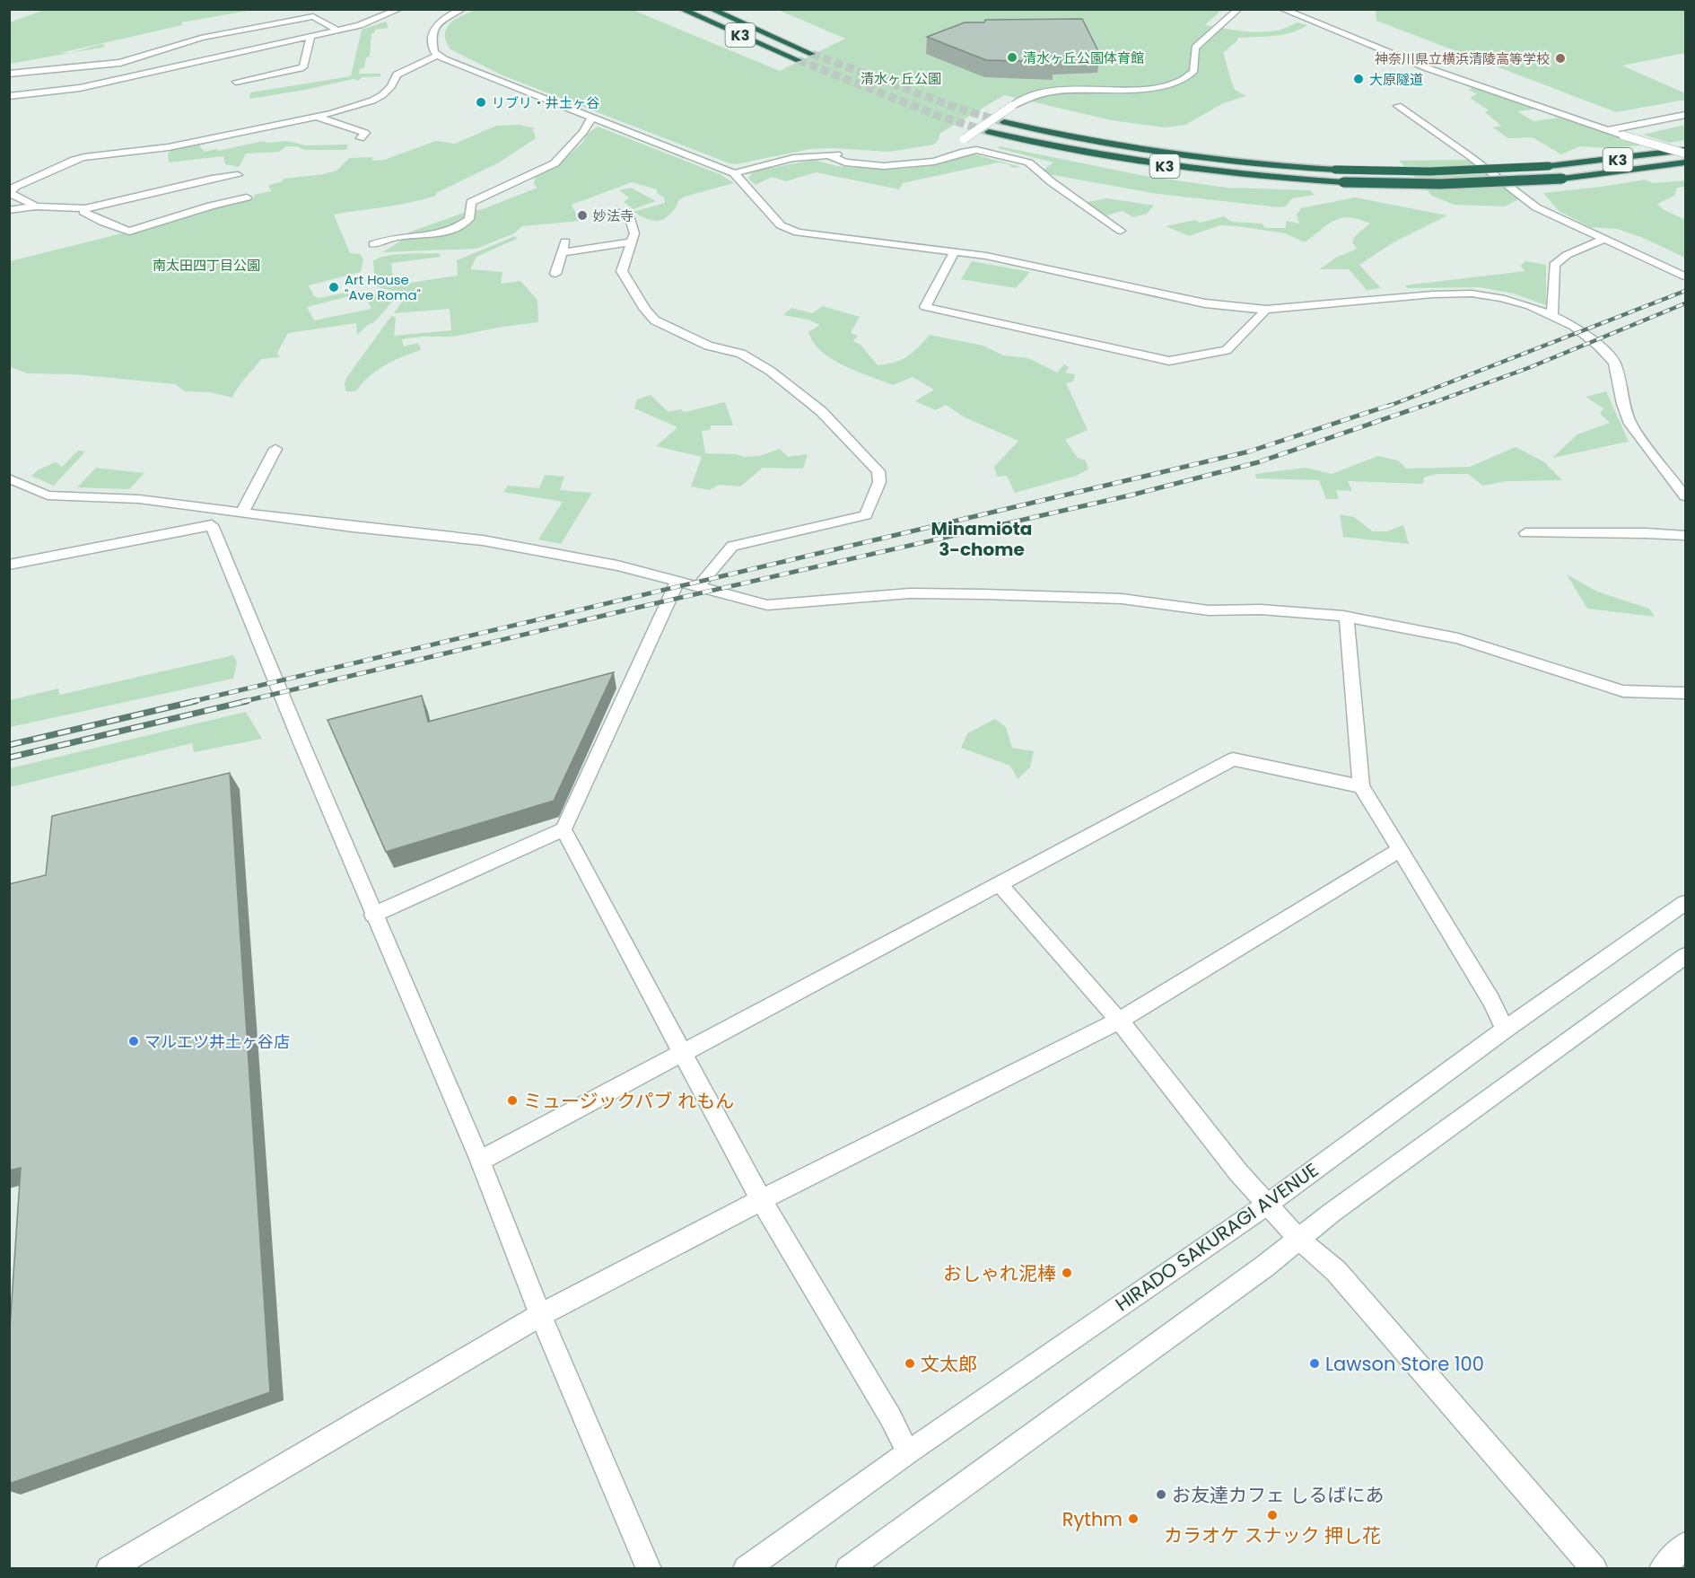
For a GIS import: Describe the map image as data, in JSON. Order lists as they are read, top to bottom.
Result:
{
  "streets": {
    "highway": ["K3"],
    "street": ["HIRADO SAKURAGI AVENUE"]
  },
  "districts": ["Minamiota 3-chome"],
  "parks": ["清水ヶ丘公園", "南太田四丁目公園"],
  "places": [
    "清水ヶ丘公園体育館",
    "神奈川県立横浜清陵高等学校",
    "大原隧道",
    "リブリ・井土ヶ谷",
    "妙法寺",
    "Art House \"Ave Roma\"",
    "マルエツ井土ヶ谷店",
    "ミュージックパブ れもん",
    "おしゃれ泥棒",
    "文太郎",
    "Lawson Store 100",
    "お友達カフェ しるばにあ",
    "カラオケ スナック 押し花",
    "Rythm"
  ]
}
